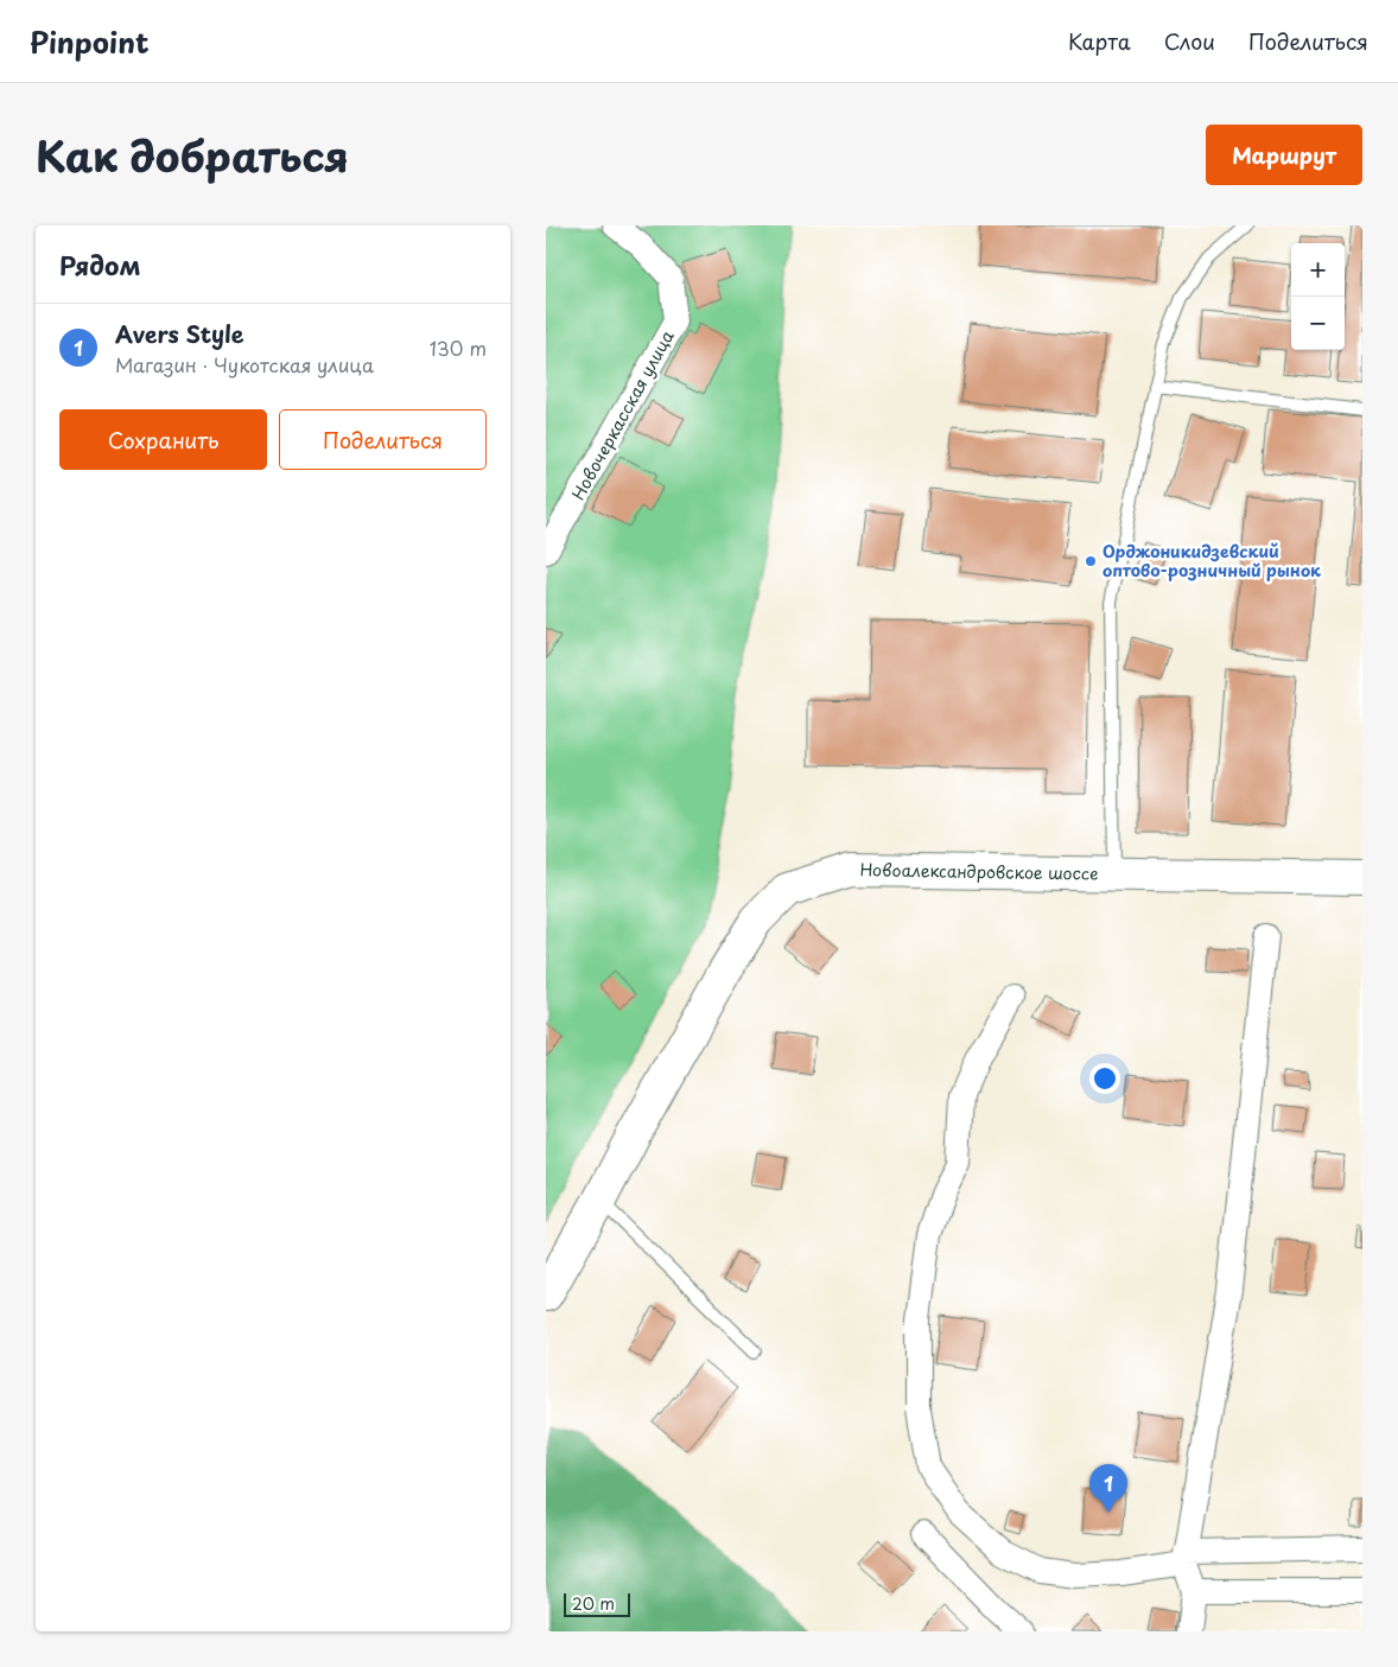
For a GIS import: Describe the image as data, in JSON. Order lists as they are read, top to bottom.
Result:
{
  "streets": {
    "main road": ["Новоалександровское шоссе"],
    "street": ["Новочеркасская улица"]
  },
  "places": ["Орджоникидзевский оптово-розничный рынок"],
  "scale_bar": "20 m",
  "page": {
    "header": "Pinpoint",
    "nav": ["Карта", "Слои", "Поделиться"],
    "title": "Как добраться",
    "buttons": [
      "Маршрут",
      ["Сохранить", "Поделиться"]
    ],
    "heading": "Рядом",
    "map_buttons": ["+", "−"],
    "list": [
      {
        "mark": "1",
        "name": "Avers Style",
        "note": "Магазин · Чукотская улица",
        "value": "130 m"
      }
    ],
    "pins": "1",
    "scale": "20 m"
  }
}
